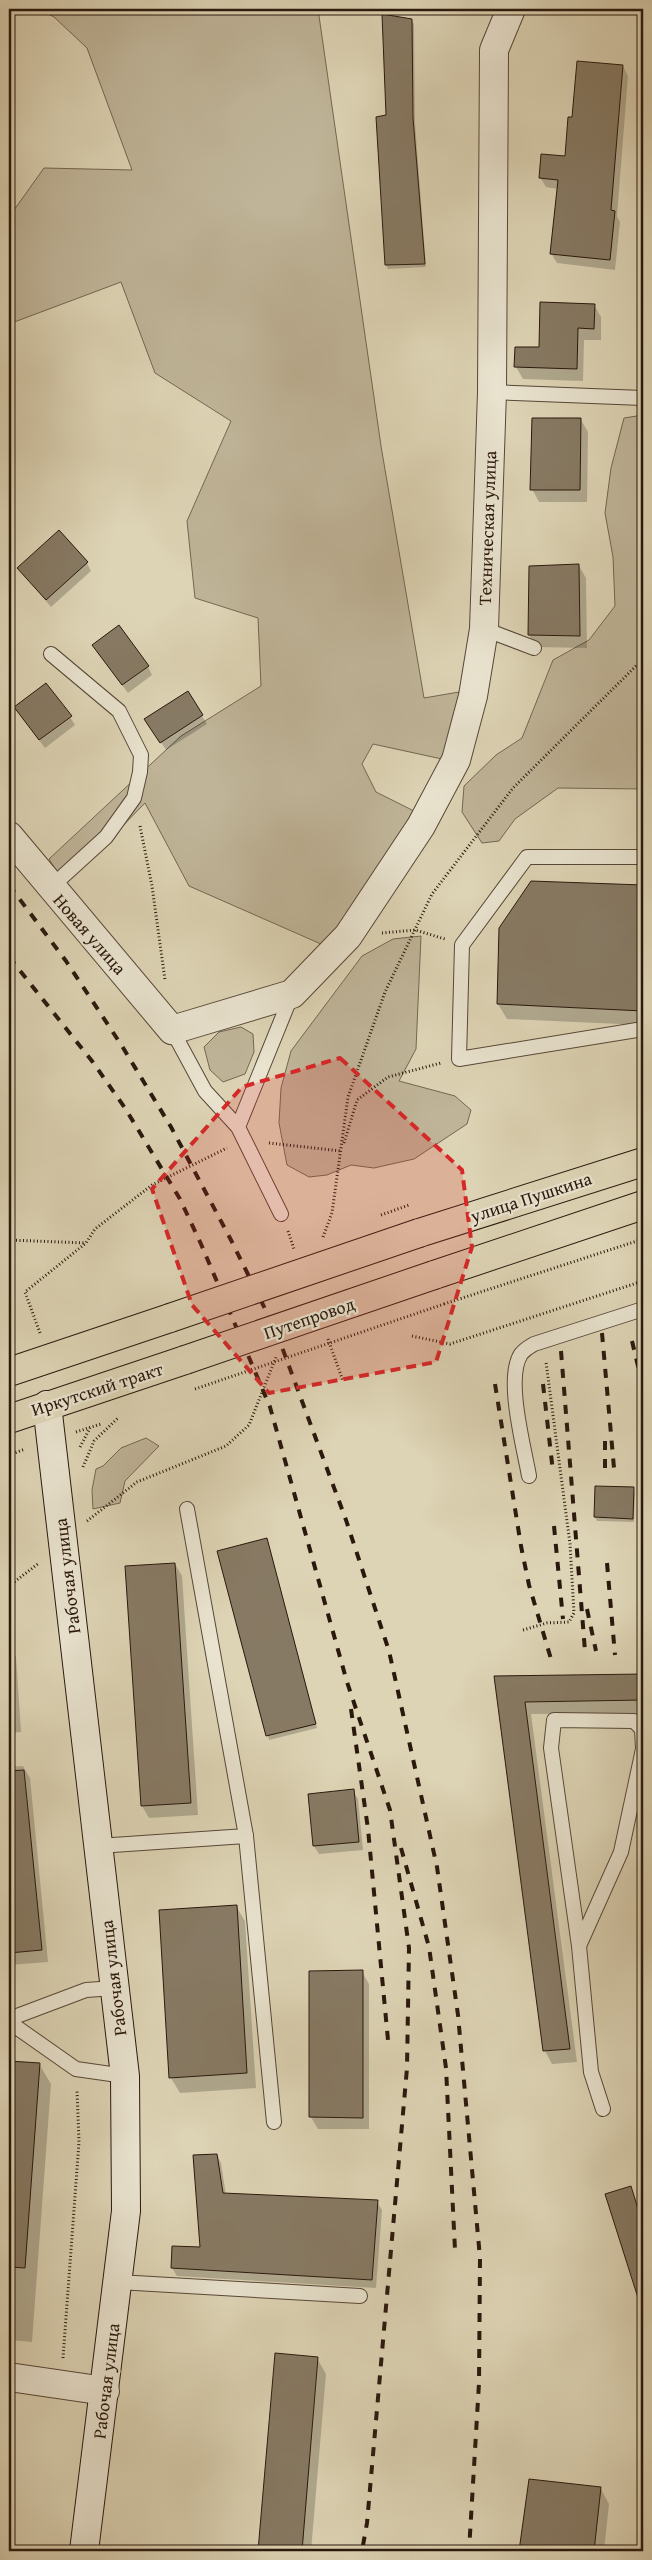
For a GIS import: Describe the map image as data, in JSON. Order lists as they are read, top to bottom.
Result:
{
  "streets": {
    "main road": ["улица Пушкина", "Путепровод", "Иркутский тракт"],
    "street": ["Техническая улица", "Новая улица", "Рабочая улица"]
  },
  "crossings": [
    ["Путепровод", "Иркутский тракт"],
    ["Иркутский тракт", "Рабочая улица"]
  ]
}
